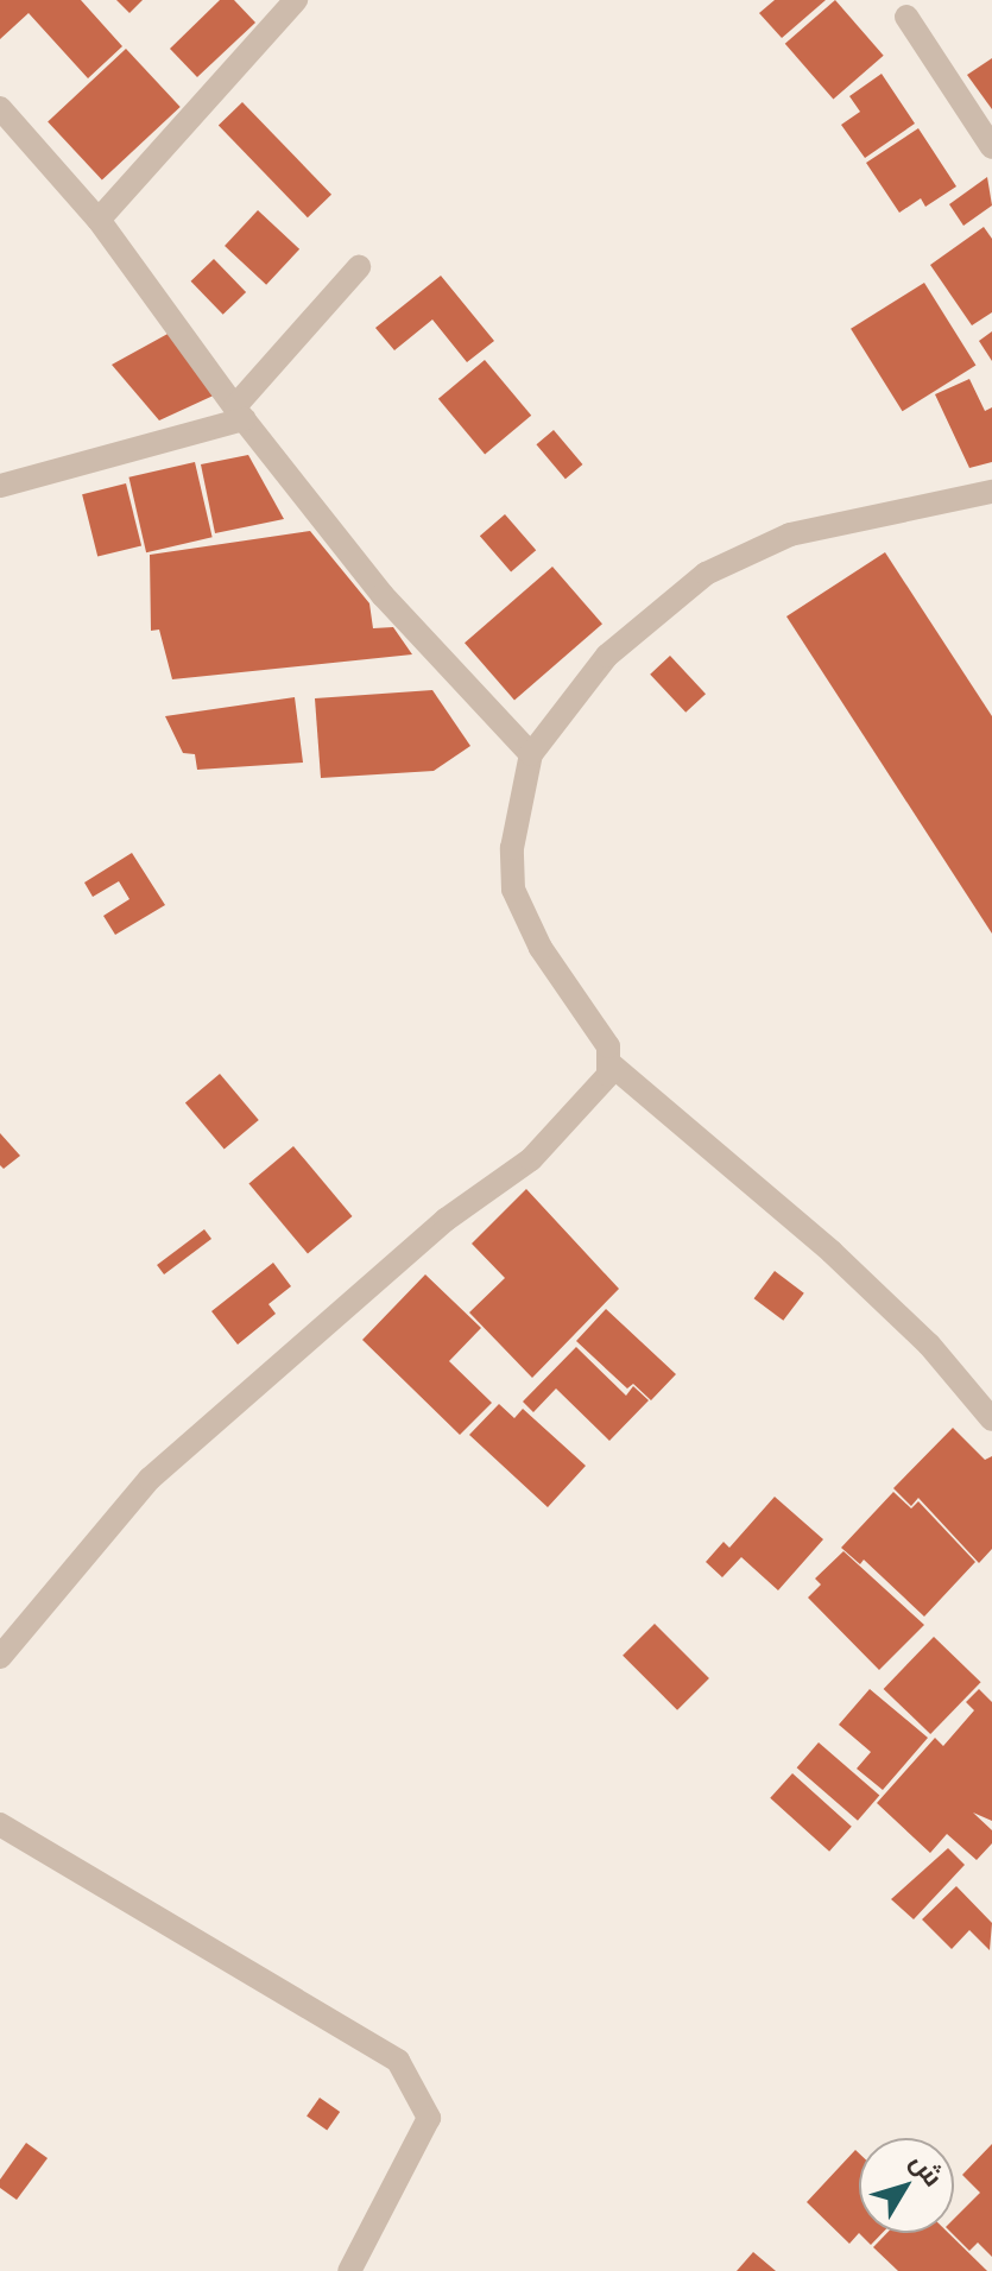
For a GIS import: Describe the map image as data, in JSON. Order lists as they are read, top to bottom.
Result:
{
  "north": "top right"
}
